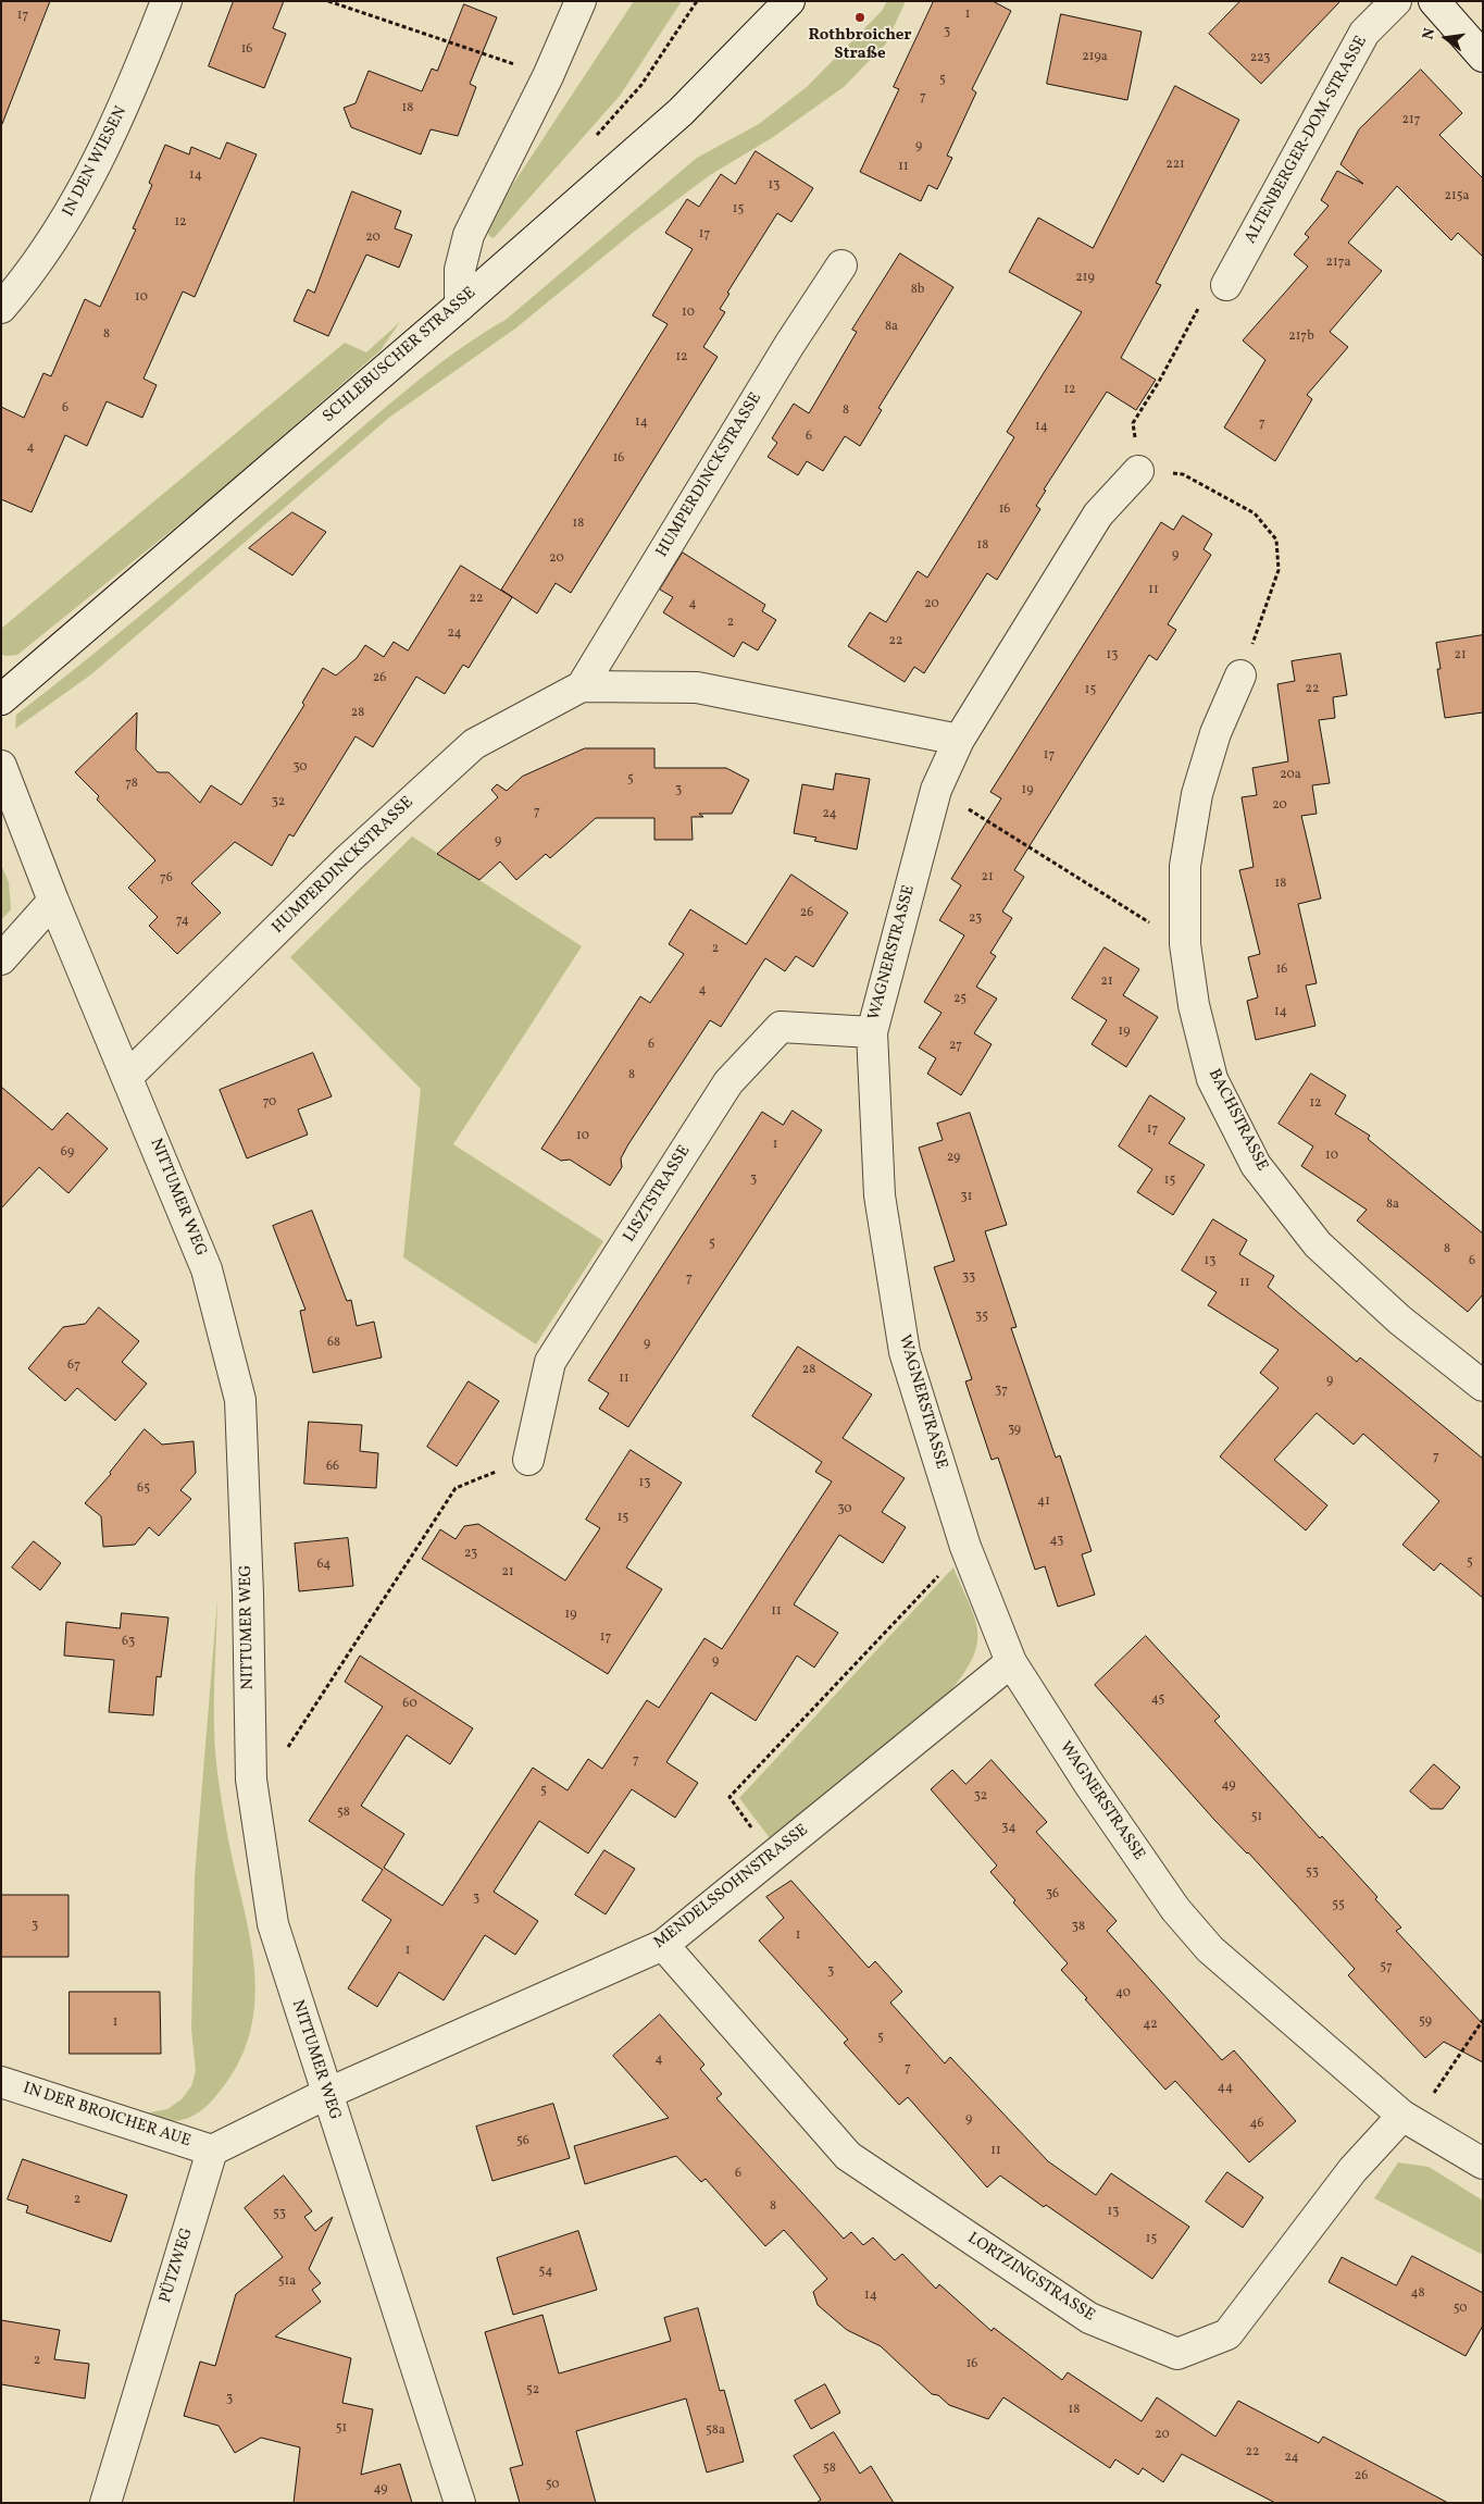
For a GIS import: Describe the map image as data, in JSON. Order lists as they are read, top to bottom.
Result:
{
  "streets": {
    "street": [
      "ALTENBERGER-DOM-STRASSE",
      "IN DEN WIESEN",
      "SCHLEBUSCHER STRASSE",
      "HUMPERDINCKSTRASSE",
      "WAGNERSTRASSE",
      "BACHSTRASSE",
      "LISZTSTRASSE",
      "NITTUMER WEG",
      "MENDELSSOHNSTRASSE",
      "IN DER BROICHER AUE",
      "PÜTZWEG",
      "LORTZINGSTRASSE"
    ]
  },
  "crossings": [
    ["HUMPERDINCKSTRASSE", "WAGNERSTRASSE"],
    ["HUMPERDINCKSTRASSE", "NITTUMER WEG"],
    ["WAGNERSTRASSE", "LISZTSTRASSE"],
    ["WAGNERSTRASSE", "MENDELSSOHNSTRASSE"],
    ["WAGNERSTRASSE", "LORTZINGSTRASSE"],
    ["NITTUMER WEG", "MENDELSSOHNSTRASSE"],
    ["MENDELSSOHNSTRASSE", "LORTZINGSTRASSE"],
    ["IN DER BROICHER AUE", "PÜTZWEG"]
  ],
  "places": ["Rothbroicher Straße"],
  "house_numbers": [
    "1",
    "17",
    "3",
    "16",
    "219a",
    "223",
    "5",
    "7",
    "18",
    "217",
    "9",
    "221",
    "11",
    "14",
    "13",
    "215a",
    "15",
    "12",
    "17",
    "20",
    "217a",
    "219",
    "8b",
    "10",
    "10",
    "8a",
    "8",
    "217b",
    "12",
    "12",
    "6",
    "8",
    "14",
    "7",
    "14",
    "6",
    "4",
    "16",
    "16",
    "18",
    "18",
    "9",
    "20",
    "11",
    "22",
    "4",
    "20",
    "2",
    "24",
    "22",
    "13",
    "21",
    "26",
    "22",
    "15",
    "28",
    "17",
    "30",
    "20a",
    "5",
    "78",
    "3",
    "19",
    "32",
    "20",
    "7",
    "24",
    "9",
    "21",
    "76",
    "18",
    "26",
    "23",
    "74",
    "2",
    "16",
    "21",
    "4",
    "25",
    "14",
    "19",
    "6",
    "27",
    "8",
    "70",
    "12",
    "17",
    "10",
    "1",
    "69",
    "10",
    "29",
    "3",
    "15",
    "31",
    "8a",
    "5",
    "8",
    "13",
    "6",
    "33",
    "7",
    "11",
    "35",
    "68",
    "9",
    "67",
    "28",
    "11",
    "9",
    "37",
    "39",
    "7",
    "66",
    "13",
    "65",
    "41",
    "30",
    "15",
    "43",
    "23",
    "5",
    "64",
    "21",
    "11",
    "19",
    "17",
    "63",
    "9",
    "45",
    "60",
    "7",
    "49",
    "5",
    "32",
    "58",
    "51",
    "34",
    "53",
    "36",
    "3",
    "55",
    "3",
    "38",
    "1",
    "1",
    "57",
    "3",
    "40",
    "59",
    "1",
    "42",
    "5",
    "4",
    "7",
    "44",
    "9",
    "46",
    "56",
    "11",
    "6",
    "2",
    "8",
    "13",
    "53",
    "15",
    "54",
    "51a",
    "48",
    "14",
    "50",
    "2",
    "16",
    "52",
    "3",
    "18",
    "51",
    "58a",
    "20",
    "22",
    "24",
    "58",
    "26",
    "50",
    "49"
  ],
  "north": "left"
}
